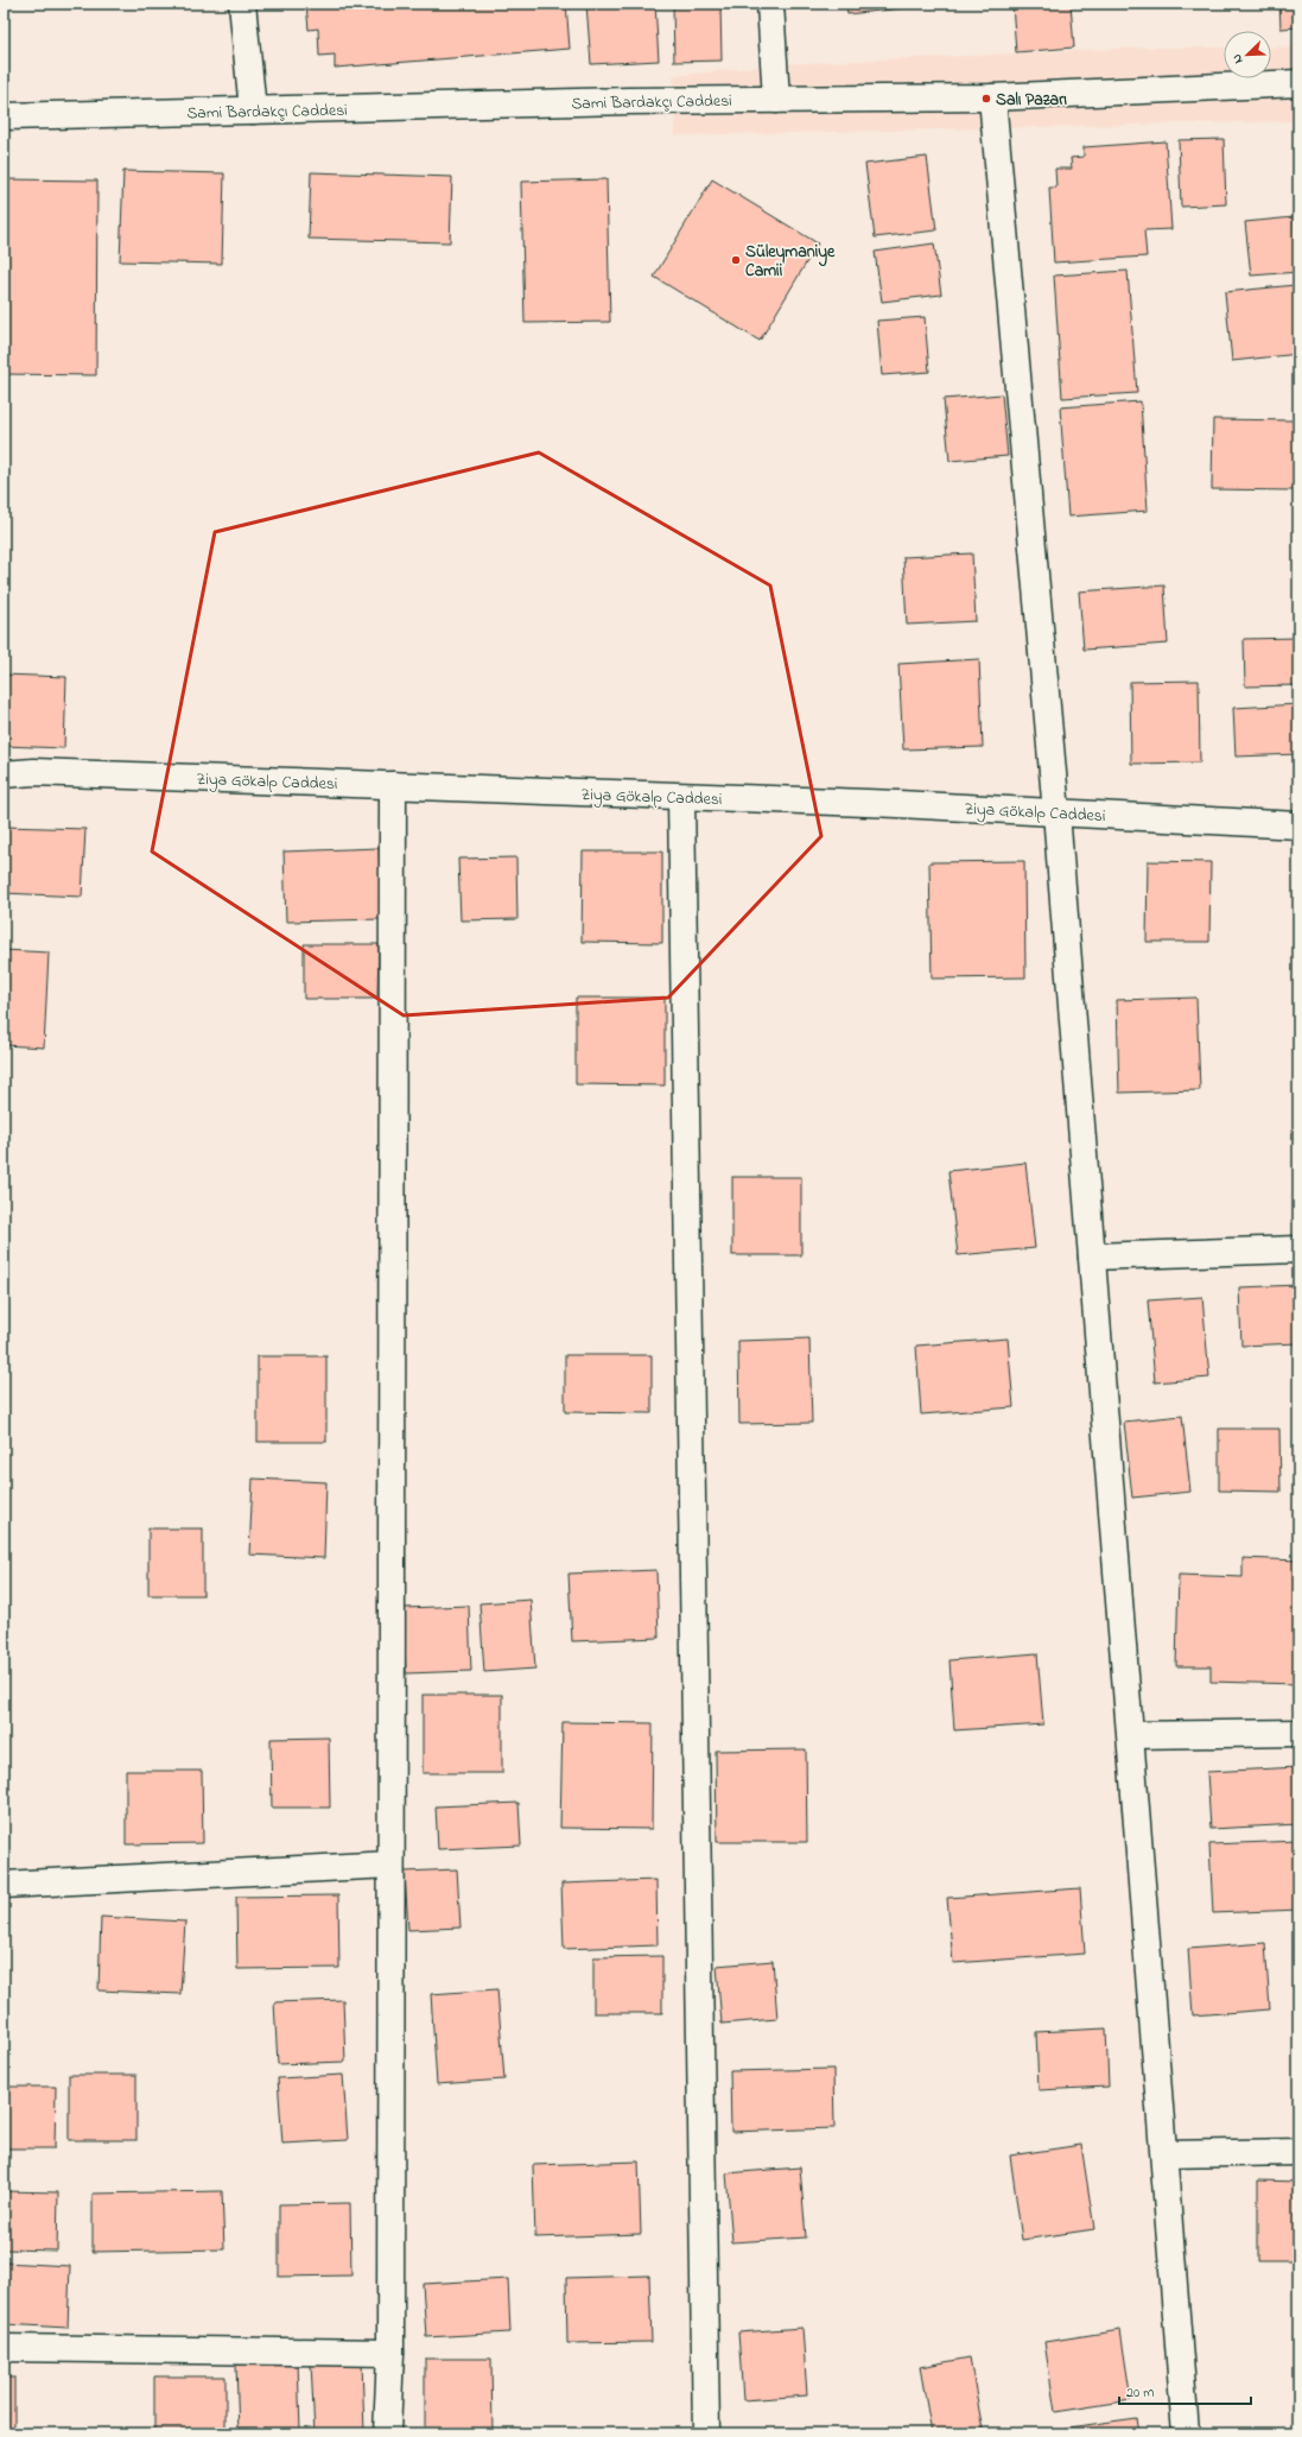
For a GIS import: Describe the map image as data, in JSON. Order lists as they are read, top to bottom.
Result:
{
  "streets": {
    "street": ["Sami Bardakçı Caddesi", "Ziya Gökalp Caddesi"]
  },
  "places": ["Salı Pazarı", "Süleymaniye Camii"],
  "scale_bar": "20 m",
  "north": "bottom left"
}
